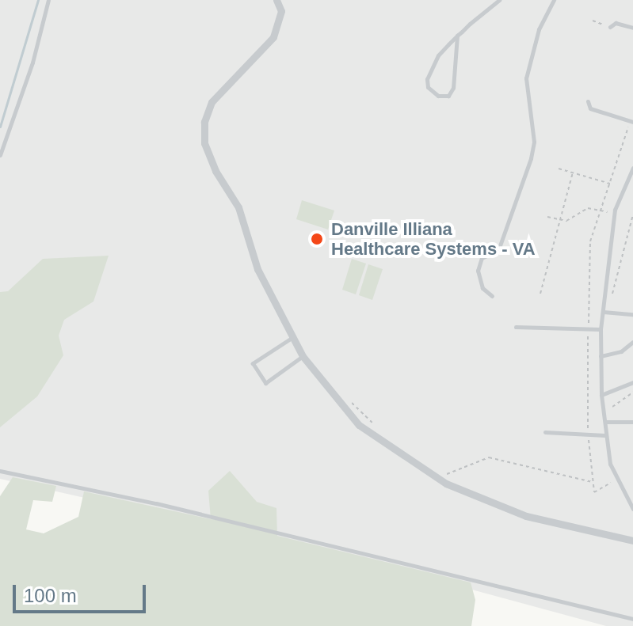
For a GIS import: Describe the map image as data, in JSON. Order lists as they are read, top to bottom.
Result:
{
  "places": ["Danville Illiana Healthcare Systems - VA"],
  "scale_bar": "100 m"
}
